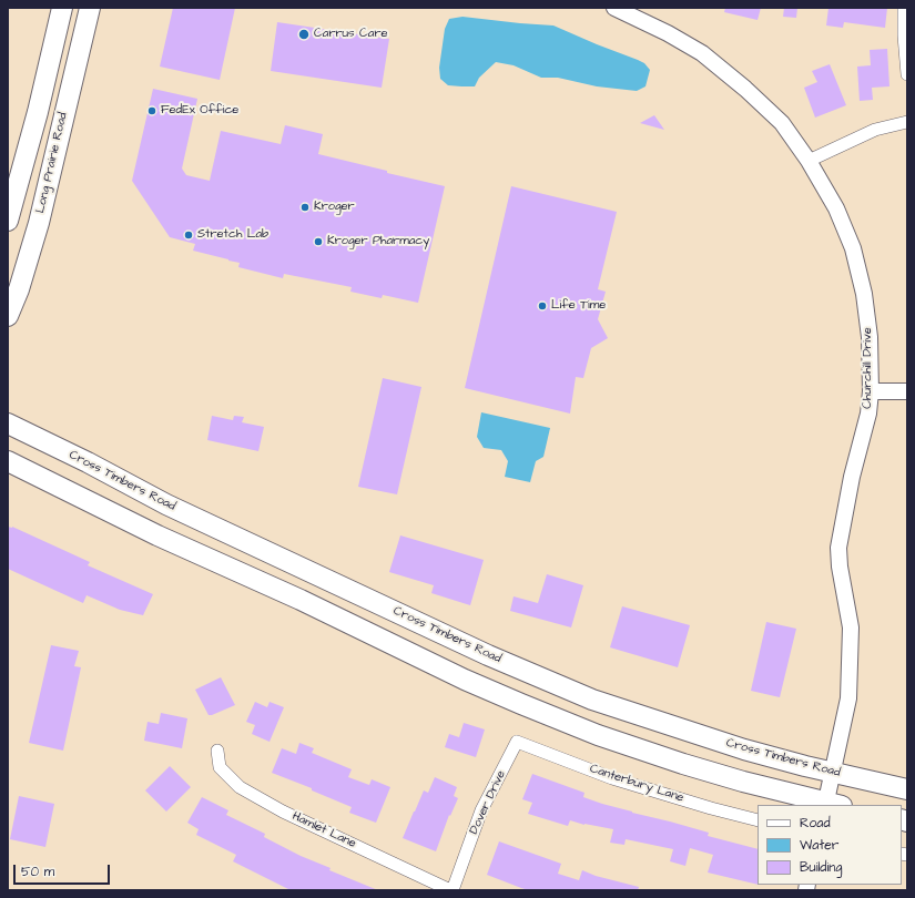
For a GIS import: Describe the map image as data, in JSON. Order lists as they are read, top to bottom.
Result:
{
  "streets": {
    "main road": ["Long Prairie Road", "Cross Timbers Road"],
    "street": [
      "Churchill Drive",
      "Canterbury Lane",
      "Dover Drive",
      "Hamlet Lane"
    ]
  },
  "crossings": [
    ["Churchill Drive", "Cross Timbers Road"],
    ["Canterbury Lane", "Dover Drive"],
    ["Dover Drive", "Hamlet Lane"]
  ],
  "places": [
    "Carrus Care",
    "FedEx Office",
    "Kroger",
    "Stretch Lab",
    "Kroger Pharmacy",
    "Life Time"
  ],
  "legend": ["Road", "Water", "Building"],
  "scale_bar": "50 m"
}
